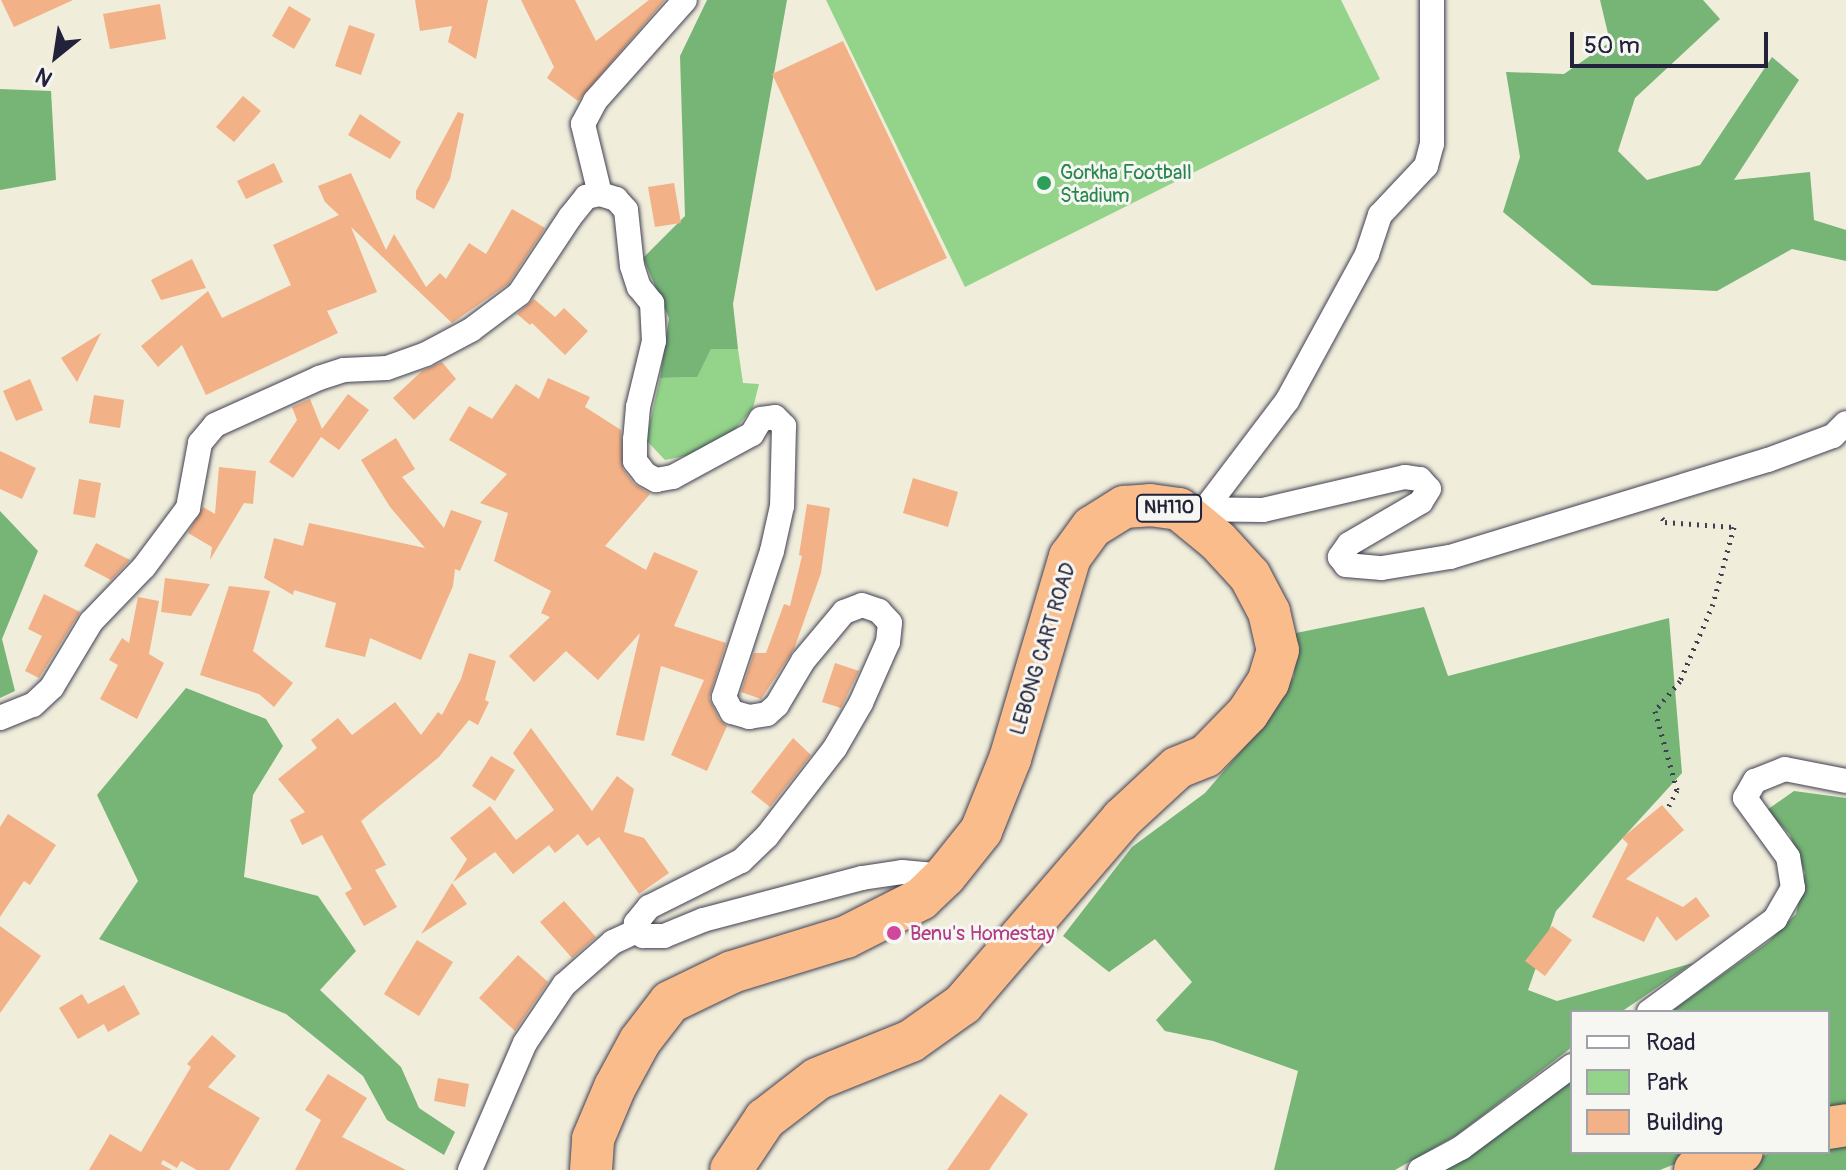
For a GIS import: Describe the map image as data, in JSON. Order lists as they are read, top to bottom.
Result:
{
  "streets": {
    "highway": ["NH110", "LEBONG CART ROAD"]
  },
  "crossings": [
    ["NH110", "LEBONG CART ROAD"]
  ],
  "places": ["Gorkha Football Stadium", "Benu's Homestay"],
  "legend": ["Road", "Park", "Building"],
  "scale_bar": "50 m",
  "north": "bottom left"
}
